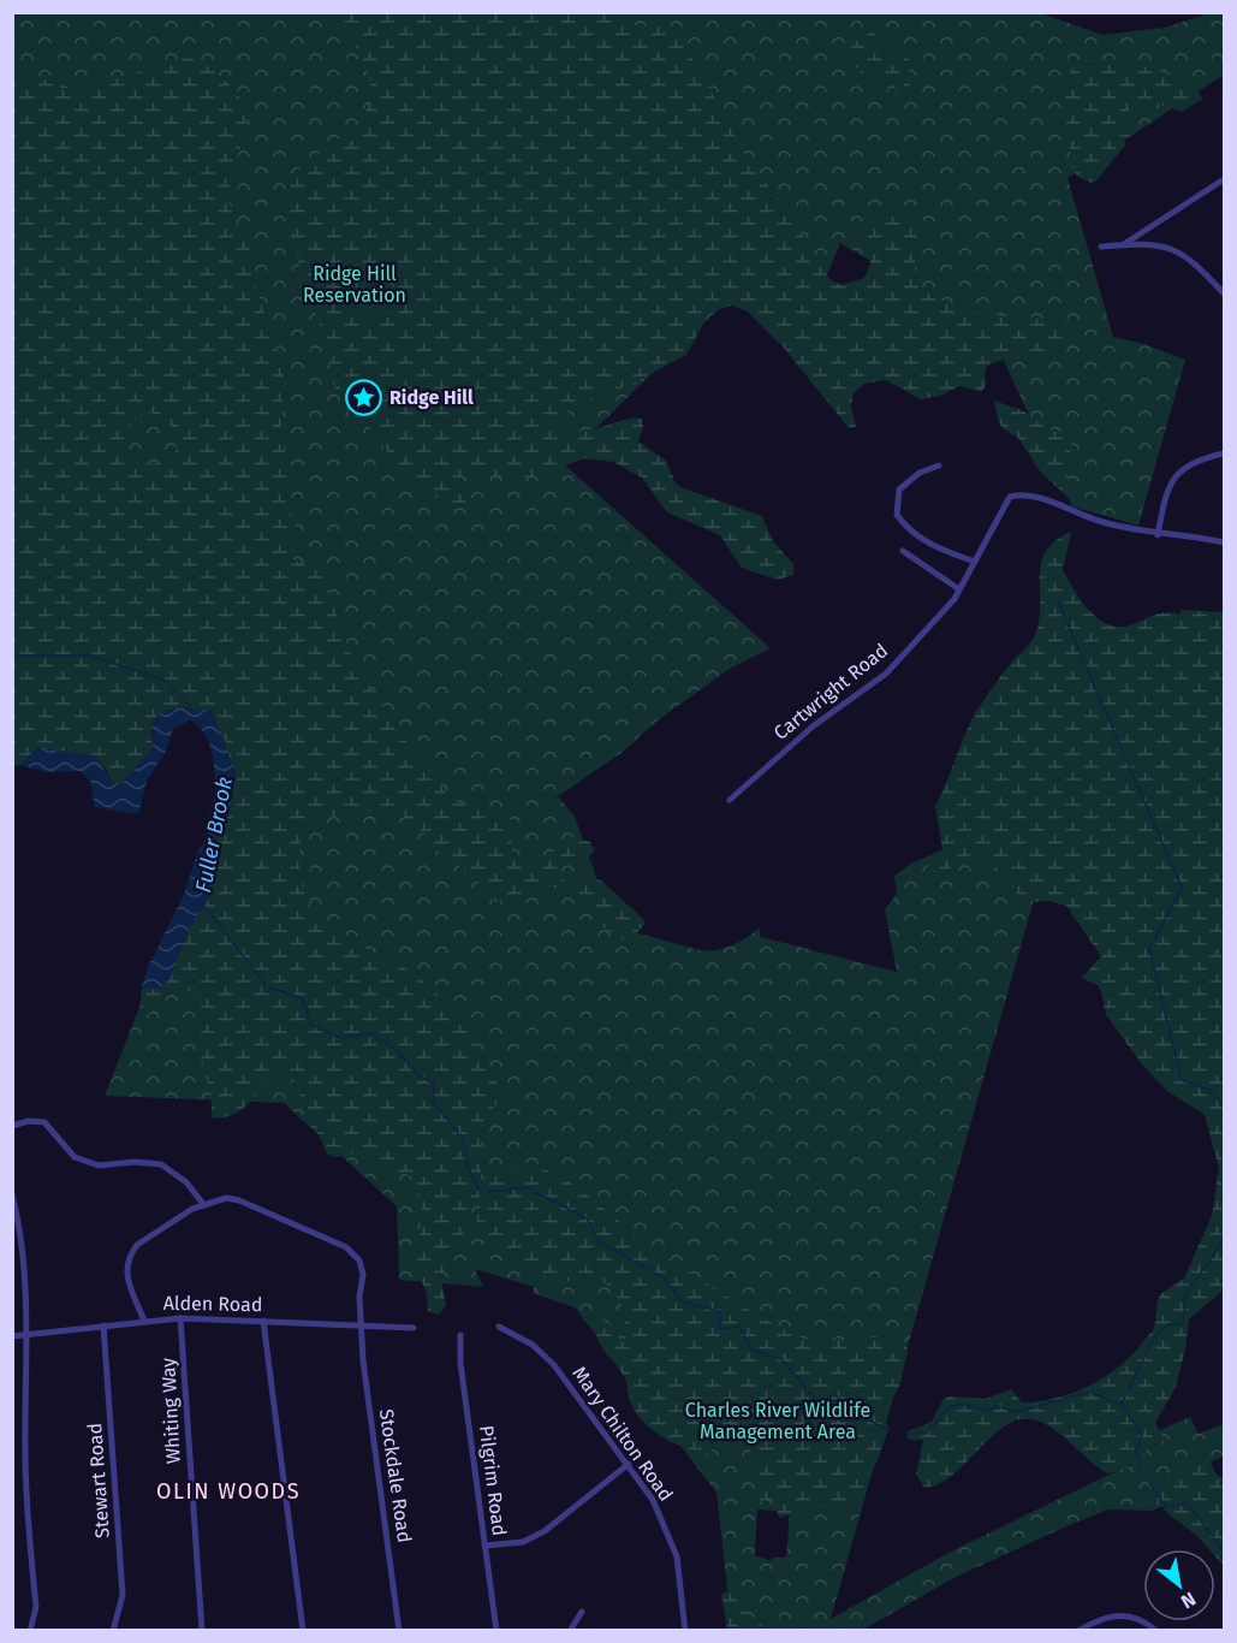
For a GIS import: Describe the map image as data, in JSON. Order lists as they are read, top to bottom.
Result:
{
  "streets": {
    "street": [
      "Cartwright Road",
      "Alden Road",
      "Whiting Way",
      "Mary Chilton Road",
      "Stockdale Road",
      "Stewart Road",
      "Pilgrim Road"
    ]
  },
  "crossings": [
    ["Alden Road", "Whiting Way"],
    ["Alden Road", "Stockdale Road"],
    ["Alden Road", "Stewart Road"]
  ],
  "districts": ["OLIN WOODS"],
  "water": ["Fuller Brook"],
  "parks": ["Ridge Hill Reservation", "Charles River Wildlife Management Area"],
  "places": {
    "place": ["Ridge Hill"]
  },
  "north": "bottom right"
}
